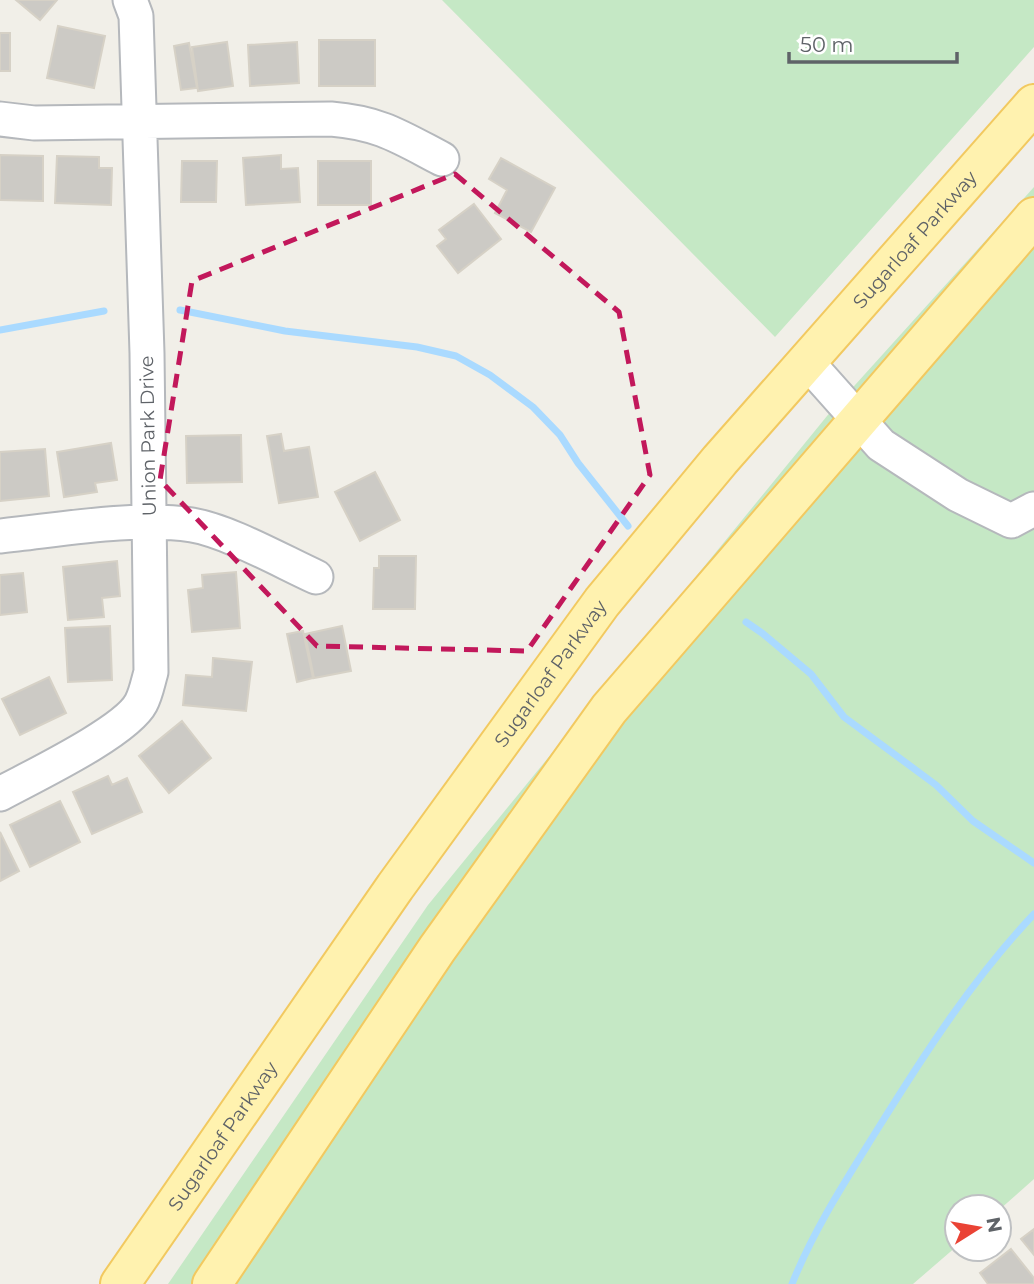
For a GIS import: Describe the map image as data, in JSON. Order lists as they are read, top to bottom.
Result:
{
  "streets": {
    "main road": ["Sugarloaf Parkway"],
    "street": ["Union Park Drive"]
  },
  "scale_bar": "50 m",
  "north": "right"
}
